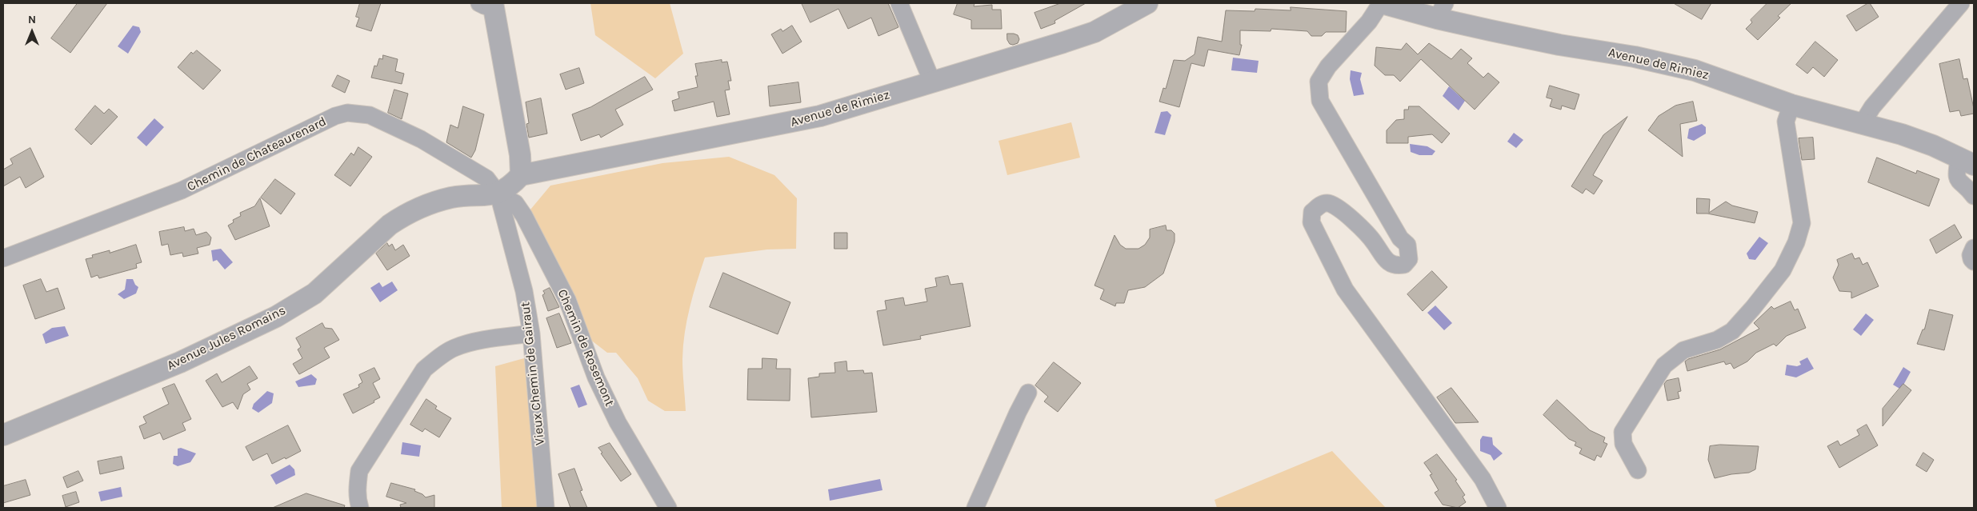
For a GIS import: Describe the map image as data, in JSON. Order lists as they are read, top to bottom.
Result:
{
  "streets": {
    "street": [
      "Avenue de Rimiez",
      "Chemin de Chateaurenard",
      "Avenue Jules Romains",
      "Chemin de Rosemont",
      "Vieux Chemin de Gairaut"
    ]
  },
  "crossings": [
    ["Chemin de Chateaurenard", "Avenue Jules Romains"],
    ["Chemin de Chateaurenard", "Chemin de Rosemont"],
    ["Chemin de Chateaurenard", "Vieux Chemin de Gairaut"],
    ["Avenue Jules Romains", "Chemin de Rosemont"],
    ["Avenue Jules Romains", "Vieux Chemin de Gairaut"],
    ["Chemin de Rosemont", "Vieux Chemin de Gairaut"]
  ],
  "north": "top"
}
